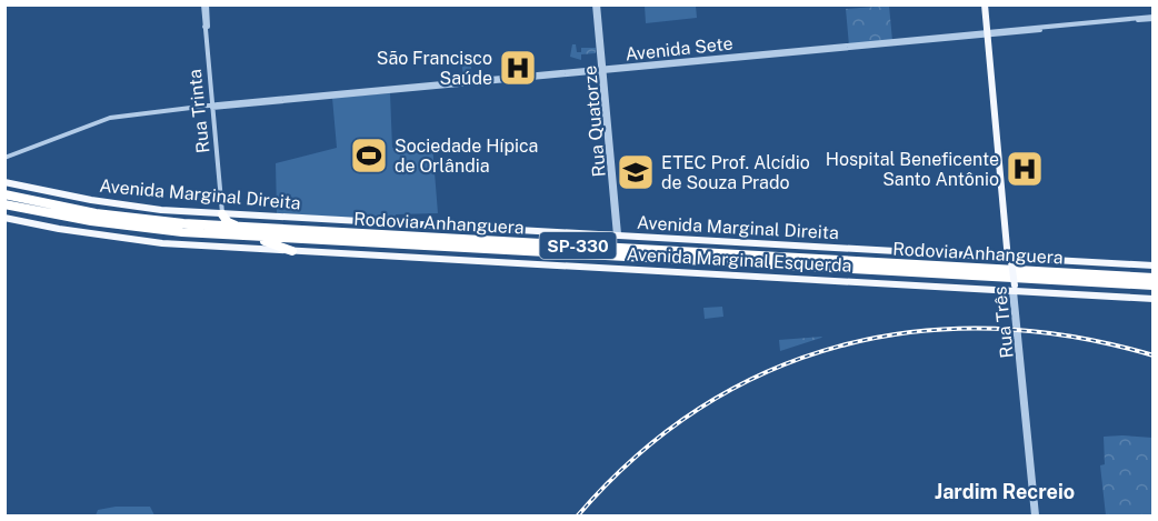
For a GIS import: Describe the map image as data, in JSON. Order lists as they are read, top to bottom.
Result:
{
  "streets": {
    "highway": ["Rodovia Anhanguera", "SP-330"],
    "main road": ["Avenida Marginal Direita", "Avenida Marginal Esquerda", "Rua Três"],
    "street": ["Avenida Sete", "Rua Trinta", "Rua Quatorze"]
  },
  "crossings": [
    ["Avenida Sete", "Rua Trinta"],
    ["Avenida Sete", "Rua Quatorze"],
    ["Avenida Sete", "Rua Três"],
    ["Rua Trinta", "Avenida Marginal Direita"],
    ["Rua Quatorze", "Avenida Marginal Direita"],
    ["Avenida Marginal Direita", "Rua Três"],
    ["Avenida Marginal Esquerda", "Rua Três"]
  ],
  "districts": ["Jardim Recreio"],
  "places": {
    "hospital": ["São Francisco Saúde", "Hospital Beneficente Santo Antônio"],
    "sports": ["Sociedade Hípica de Orlândia"],
    "school or university": ["ETEC Prof. Alcídio de Souza Prado"]
  }
}
